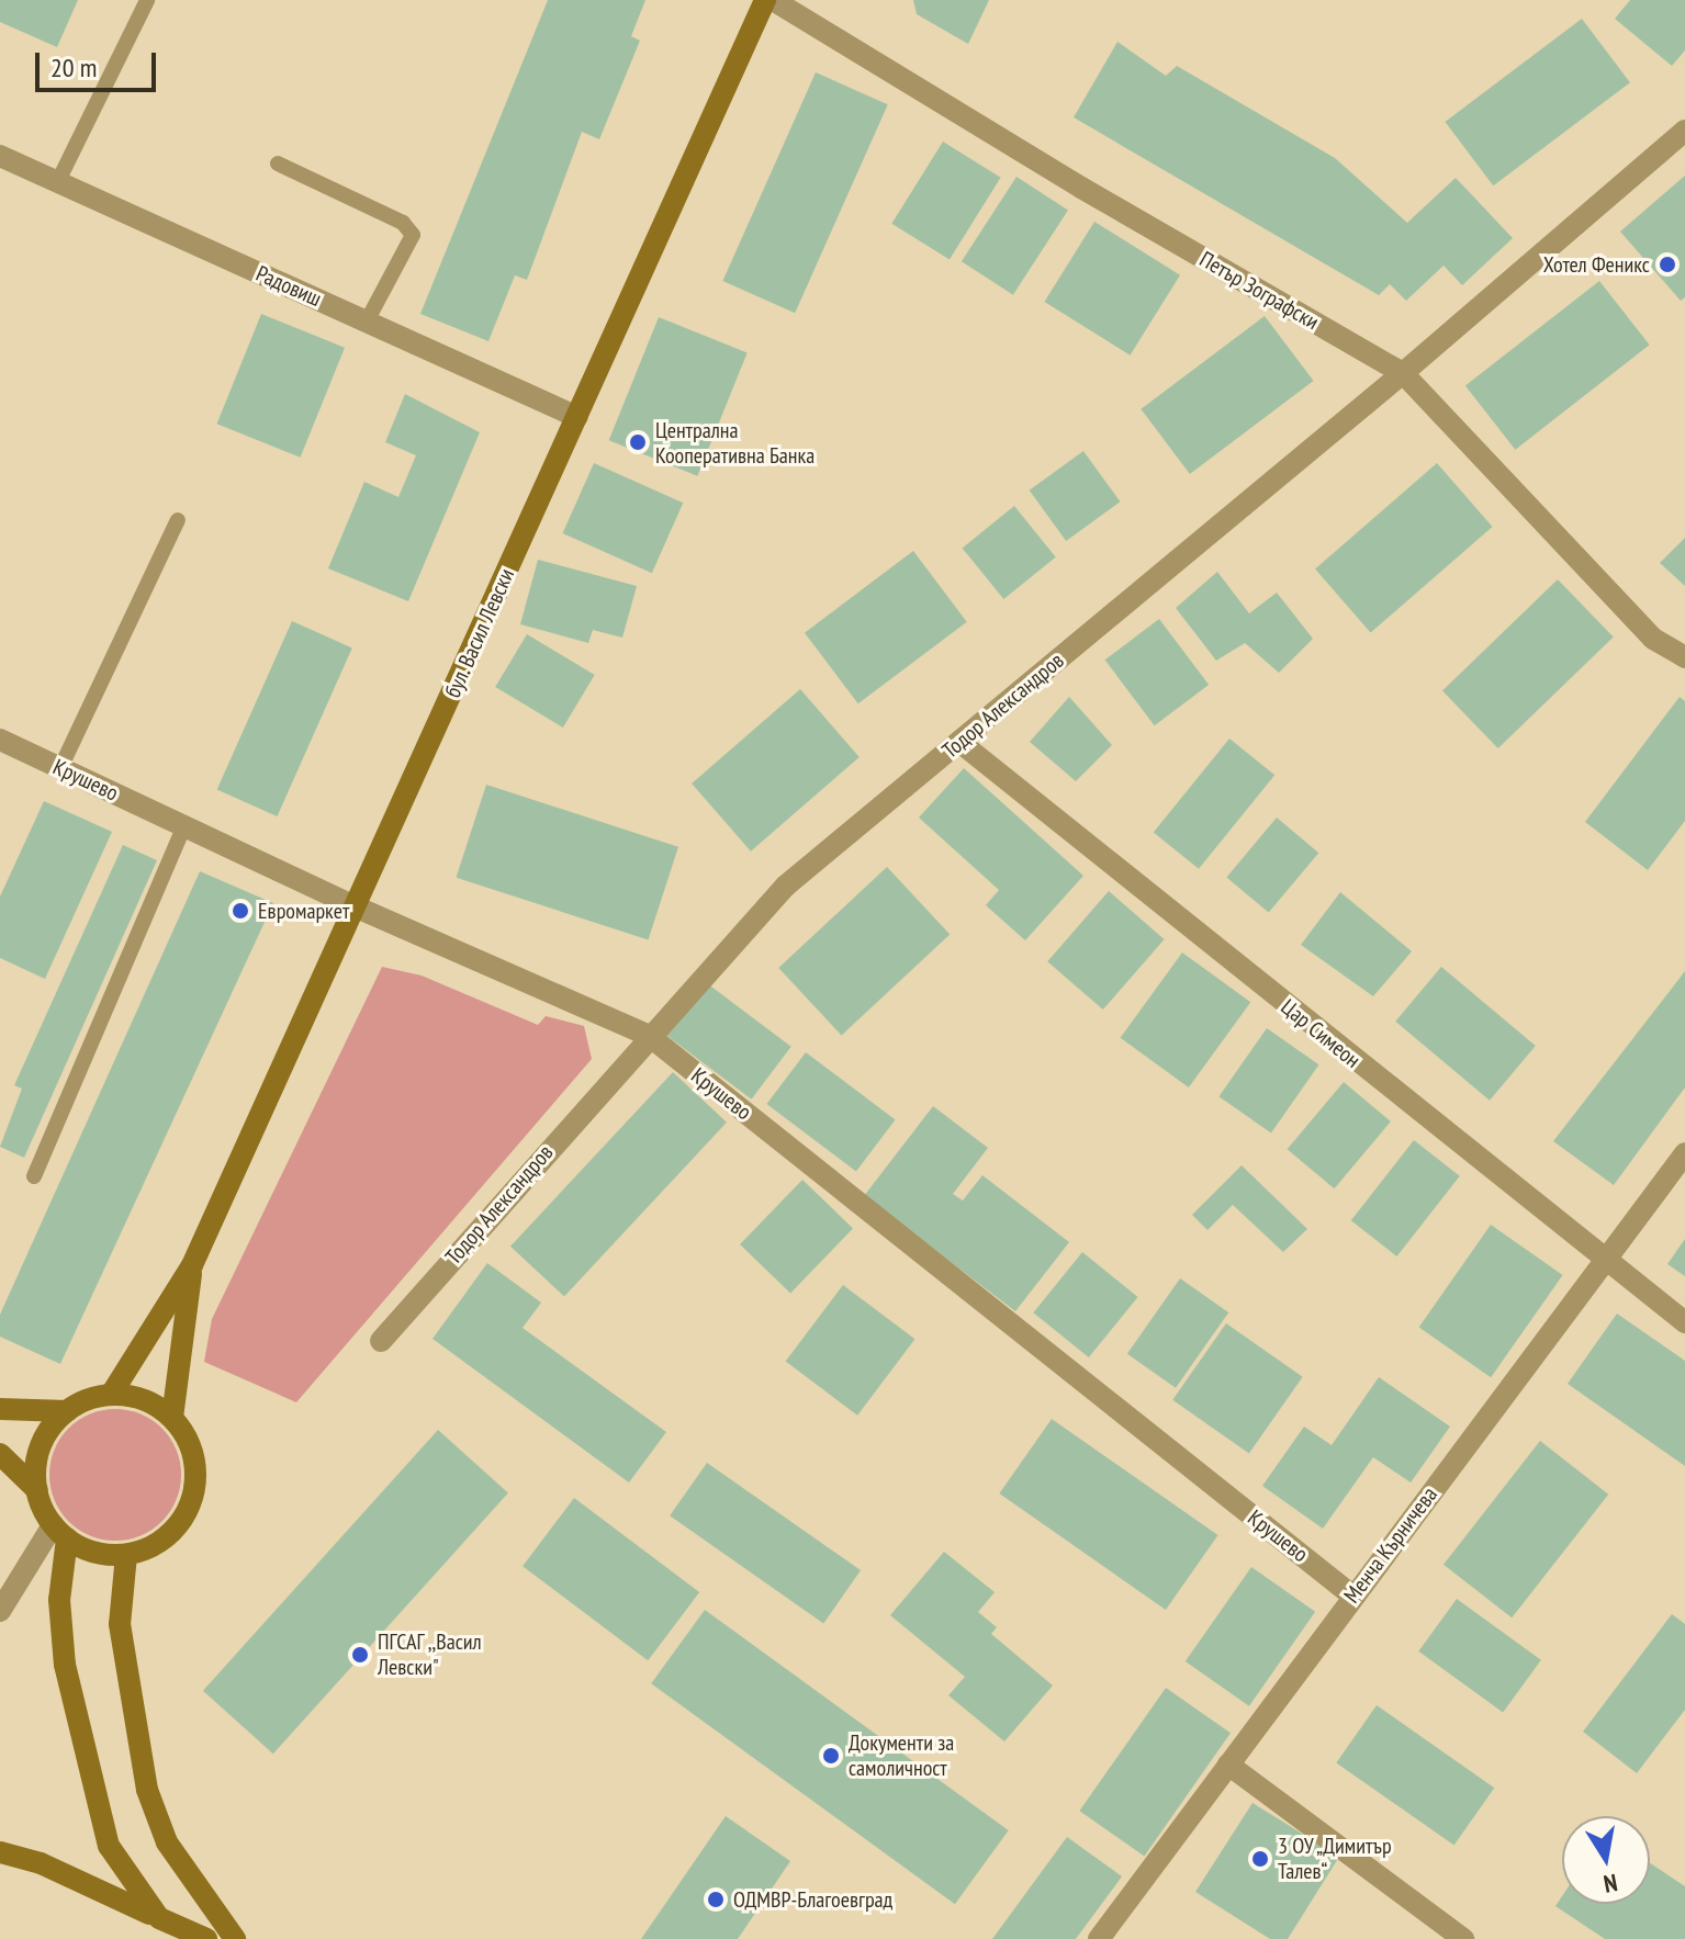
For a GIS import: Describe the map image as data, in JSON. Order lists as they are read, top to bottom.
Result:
{
  "streets": {
    "street": [
      "Радовиш",
      "Петър Зографски",
      "бул. Васил Левски",
      "Тодор Александров",
      "Крушево",
      "Цар Симеон",
      "Менча Кърничева"
    ]
  },
  "crossings": [
    ["Радовиш", "бул. Васил Левски"],
    ["Петър Зографски", "Тодор Александров"],
    ["бул. Васил Левски", "Крушево"],
    ["Тодор Александров", "Крушево"],
    ["Тодор Александров", "Цар Симеон"],
    ["Крушево", "Менча Кърничева"],
    ["Цар Симеон", "Менча Кърничева"]
  ],
  "places": [
    "Хотел Феникс",
    "Централна Кооперативна Банка",
    "Евромаркет",
    "ПГСАГ ,,Васил Левски\"",
    "Документи за самоличност",
    "3 ОУ „Димитър Талев“",
    "ОДМВР-Благоевград"
  ],
  "scale_bar": "20 m",
  "north": "bottom"
}
